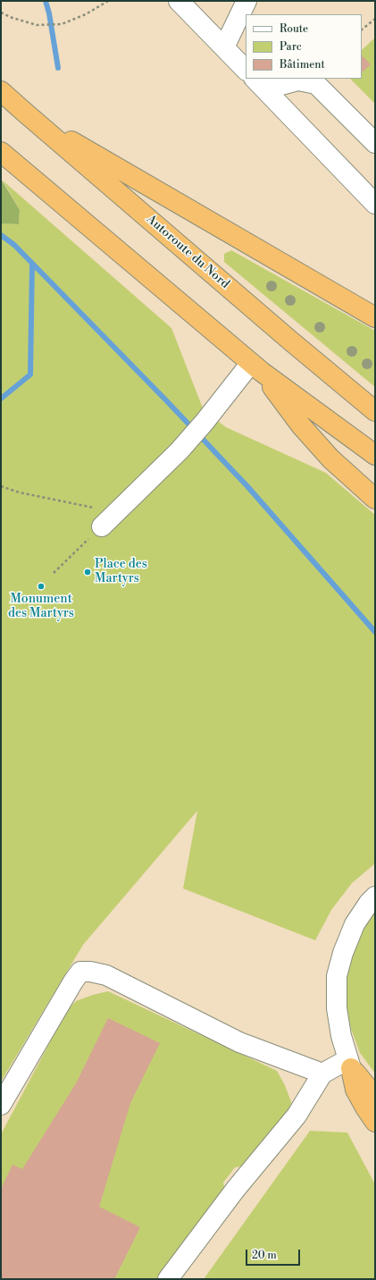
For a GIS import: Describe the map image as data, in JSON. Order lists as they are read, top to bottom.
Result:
{
  "streets": {
    "highway": ["Autoroute du Nord"]
  },
  "places": ["Place des Martyrs", "Monument des Martyrs"],
  "legend": ["Route", "Parc", "Bâtiment"],
  "scale_bar": "20 m"
}
